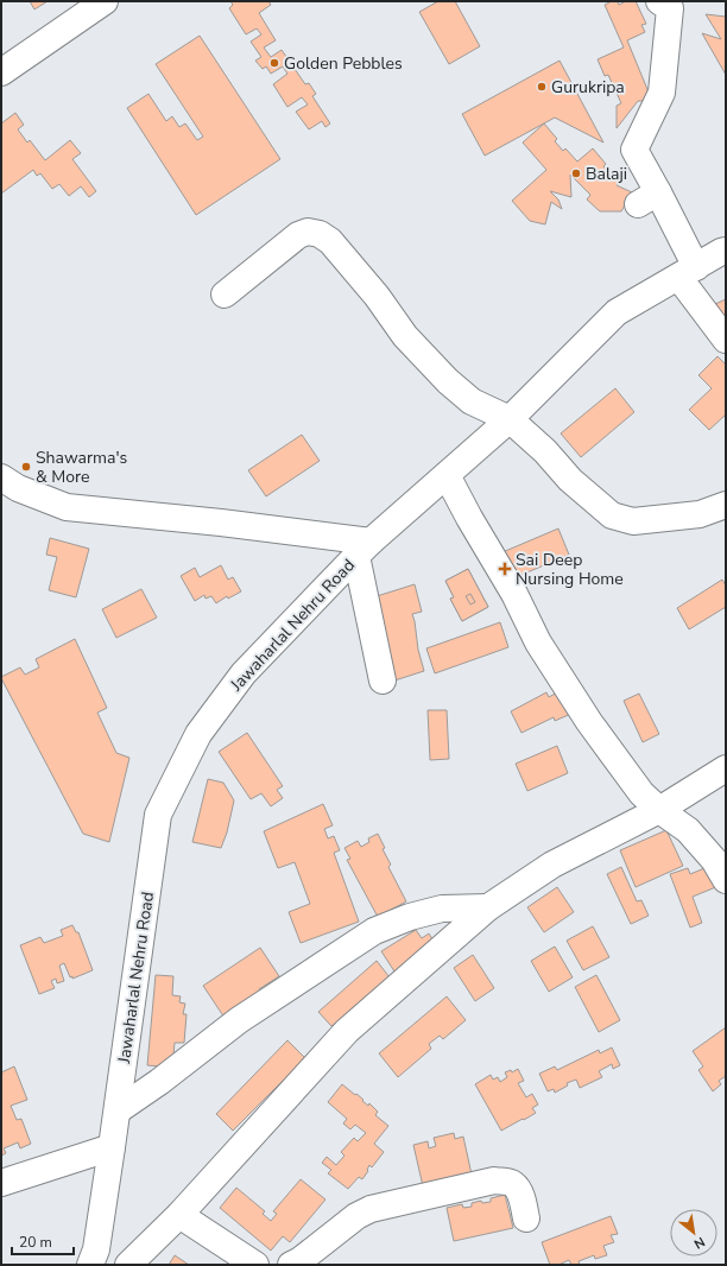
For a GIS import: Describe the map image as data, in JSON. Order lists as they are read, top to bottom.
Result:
{
  "streets": {
    "street": ["Jawaharlal Nehru Road"]
  },
  "places": {
    "other": [
      "Golden Pebbles",
      "Gurukripa",
      "Balaji",
      "Shawarma's & More"
    ],
    "health": ["Sai Deep Nursing Home"]
  },
  "scale_bar": "20 m",
  "north": "bottom right"
}
